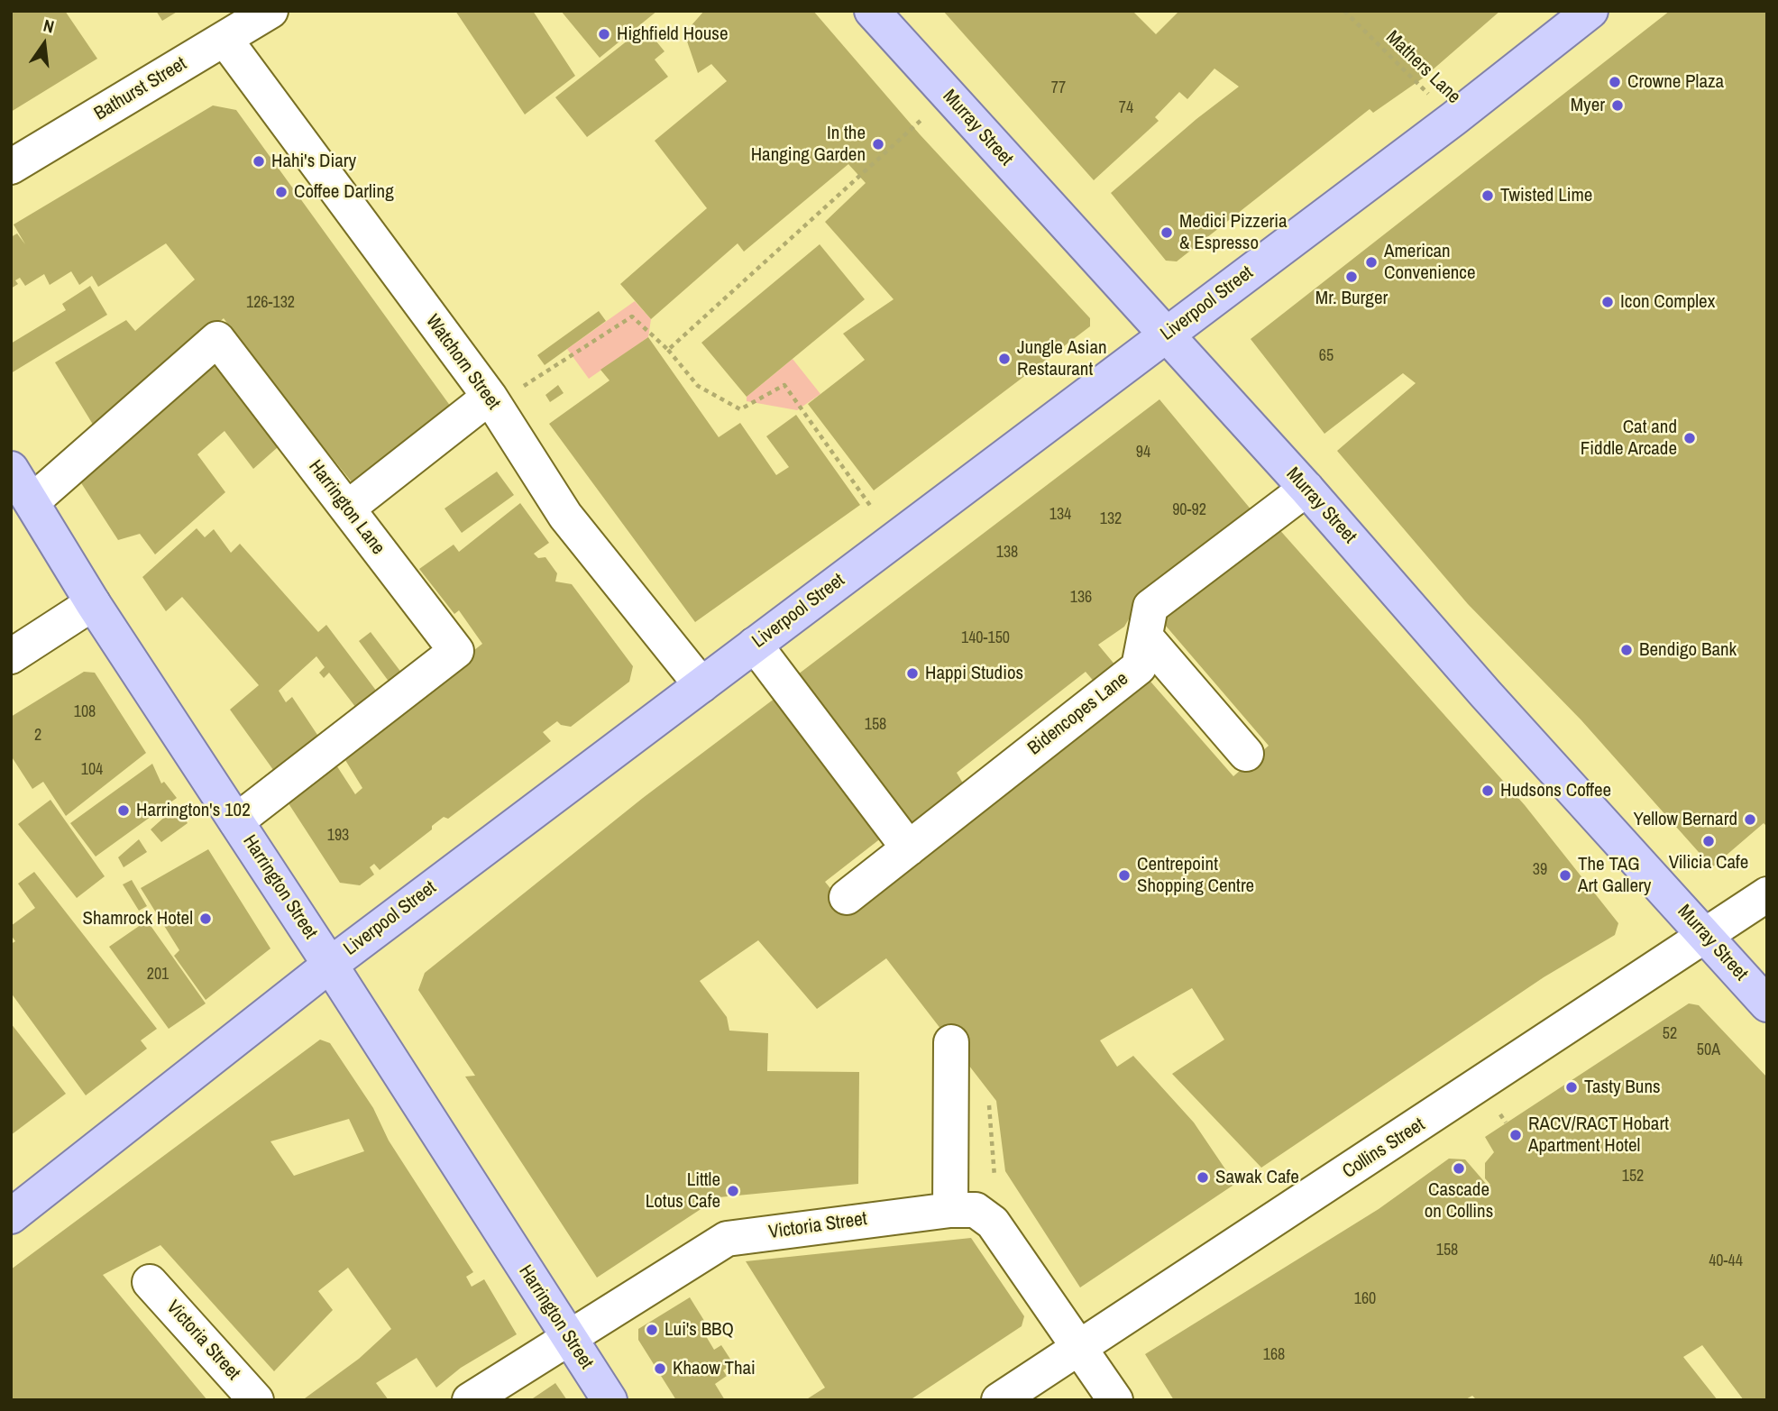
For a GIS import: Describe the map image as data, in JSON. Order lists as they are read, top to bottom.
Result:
{
  "streets": {
    "main road": ["Murray Street", "Liverpool Street", "Harrington Street"],
    "street": [
      "Bathurst Street",
      "Watchorn Street",
      "Harrington Lane",
      "Bidencopes Lane",
      "Collins Street",
      "Victoria Street"
    ],
    "path": ["Mathers Lane"]
  },
  "crossings": [
    ["Mathers Lane", "Liverpool Street"],
    ["Bathurst Street", "Watchorn Street"],
    ["Murray Street", "Liverpool Street"],
    ["Murray Street", "Bidencopes Lane"],
    ["Murray Street", "Collins Street"],
    ["Liverpool Street", "Watchorn Street"],
    ["Liverpool Street", "Harrington Street"],
    ["Harrington Lane", "Harrington Street"],
    ["Harrington Street", "Victoria Street"],
    ["Collins Street", "Victoria Street"]
  ],
  "places": [
    "Highfield House",
    "Crowne Plaza",
    "Myer",
    "In the Hanging Garden",
    "Hahi's Diary",
    "Coffee Darling",
    "Twisted Lime",
    "Medici Pizzeria & Espresso",
    "American Convenience",
    "Mr. Burger",
    "Icon Complex",
    "Jungle Asian Restaurant",
    "Cat and Fiddle Arcade",
    "Bendigo Bank",
    "Happi Studios",
    "Hudsons Coffee",
    "Harrington's 102",
    "Yellow Bernard",
    "Vilicia Cafe",
    "Centrepoint Shopping Centre",
    "The TAG Art Gallery",
    "Shamrock Hotel",
    "Tasty Buns",
    "RACV/RACT Hobart Apartment Hotel",
    "Cascade on Collins",
    "Sawak Cafe",
    "Little Lotus Cafe",
    "Lui's BBQ",
    "Khaow Thai"
  ],
  "house_numbers": [
    "77",
    "74",
    "126-132",
    "65",
    "94",
    "90-92",
    "134",
    "132",
    "138",
    "136",
    "140-150",
    "108",
    "158",
    "2",
    "104",
    "193",
    "39",
    "201",
    "52",
    "50A",
    "152",
    "158",
    "40-44",
    "160",
    "168"
  ],
  "north": "top"
}
